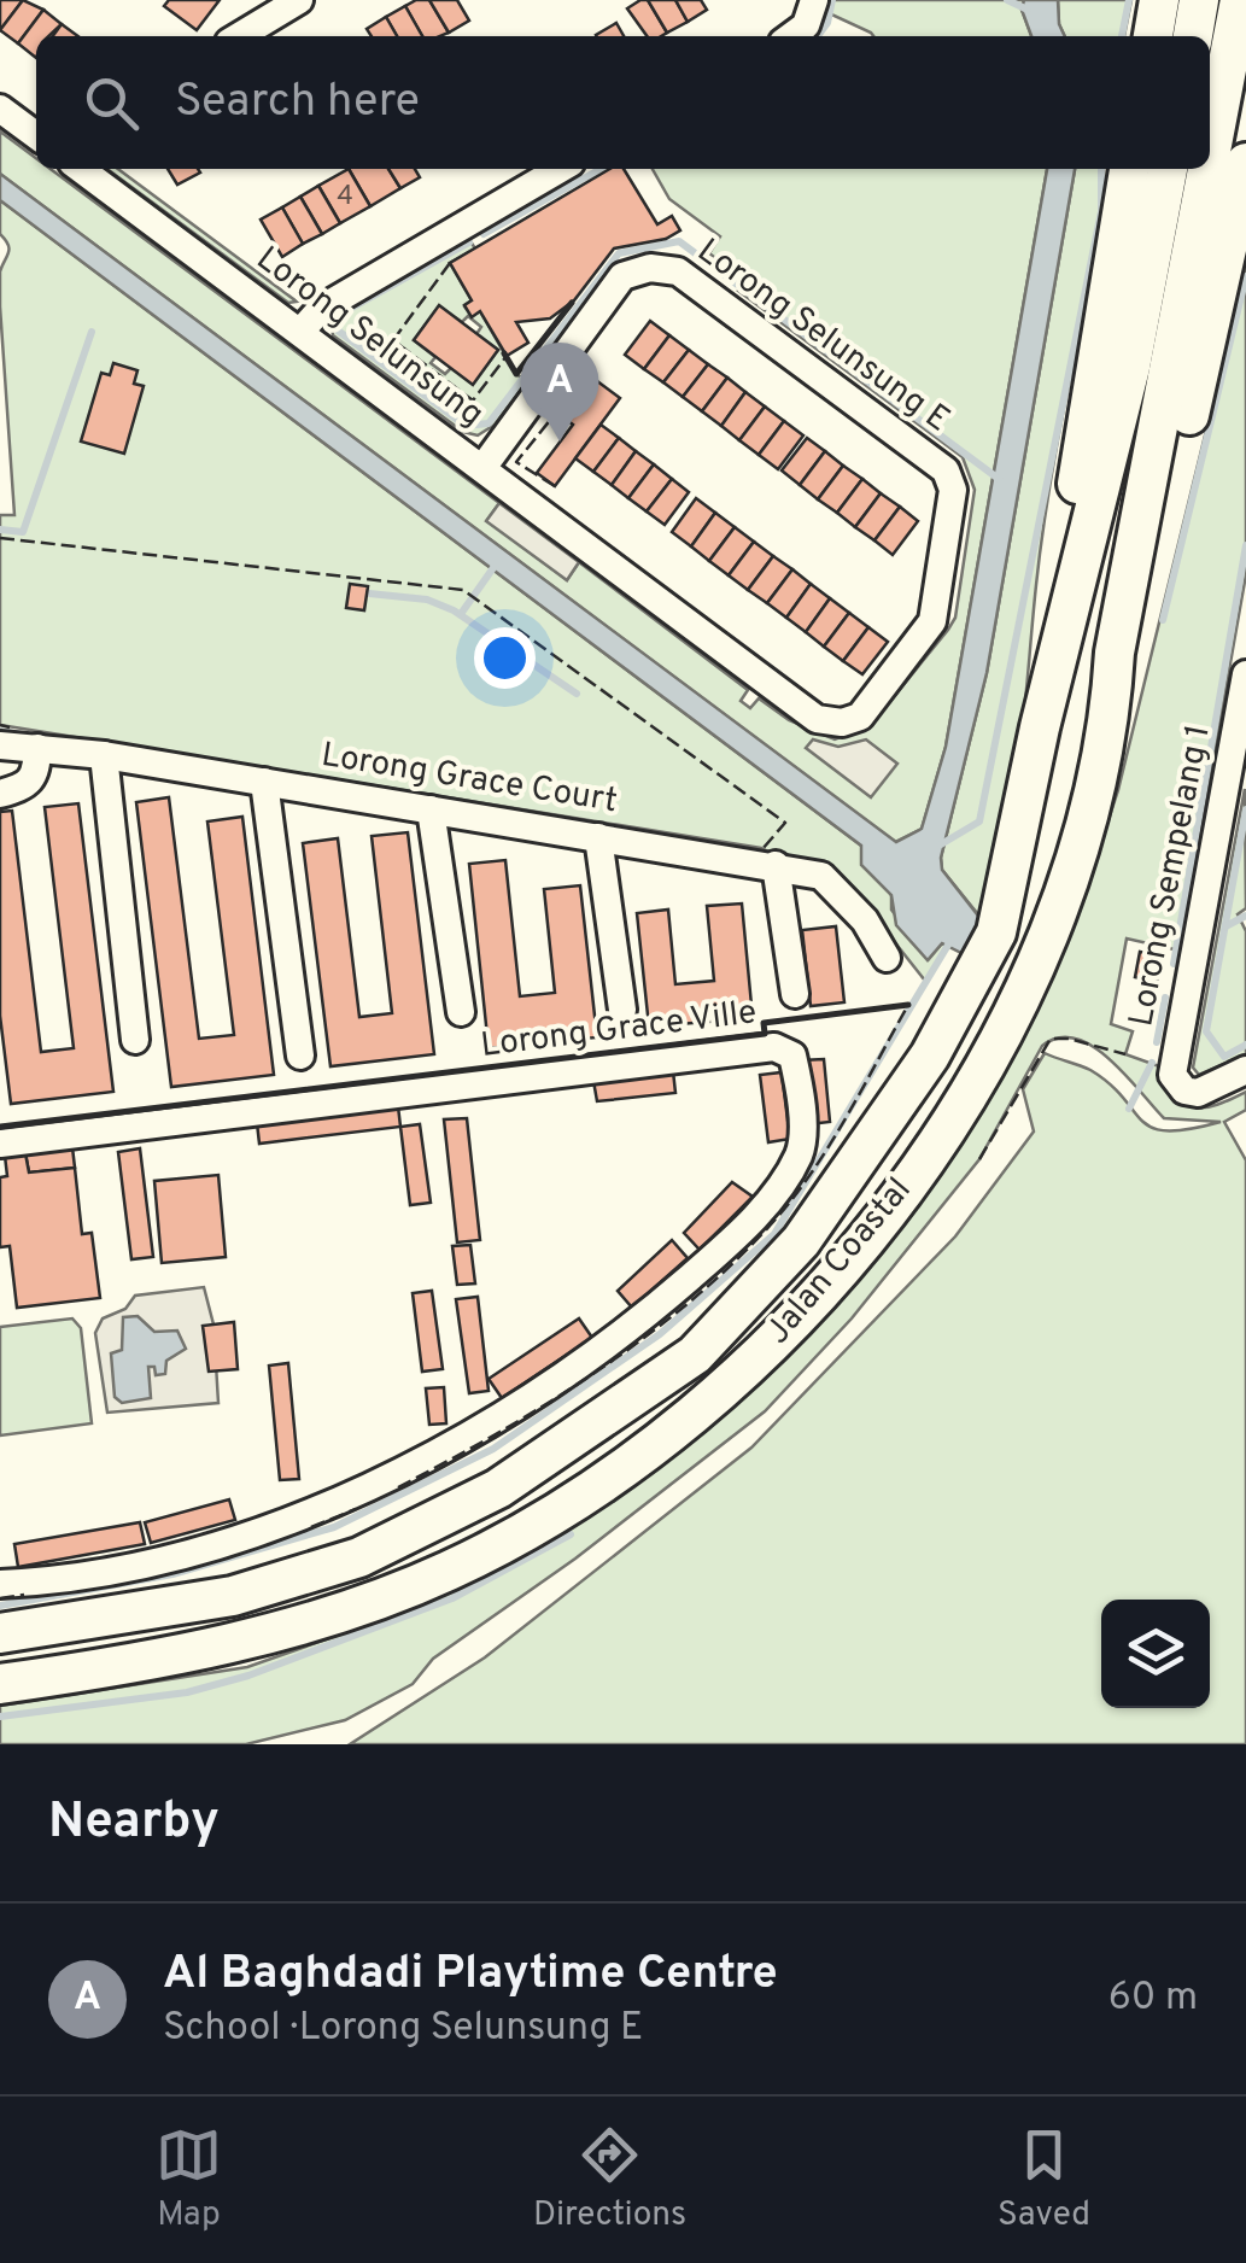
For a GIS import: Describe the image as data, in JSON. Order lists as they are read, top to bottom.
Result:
{
  "streets": {
    "highway": ["Jalan Coastal"],
    "street": [
      "Lorong Selunsung E",
      "Lorong Selunsung",
      "Lorong Grace Court",
      "Lorong Sempelang 1",
      "Lorong Grace Ville"
    ]
  },
  "crossings": [
    ["Lorong Selunsung E", "Lorong Selunsung"]
  ],
  "house_numbers": ["4"],
  "page": {
    "search": "Search here",
    "pins": "A",
    "heading": "Nearby",
    "list": [
      {
        "mark": "A",
        "name": "Al Baghdadi Playtime Centre",
        "note": "School · Lorong Selunsung E",
        "value": "60 m"
      }
    ],
    "nav": ["Map", "Directions", "Saved"]
  }
}
